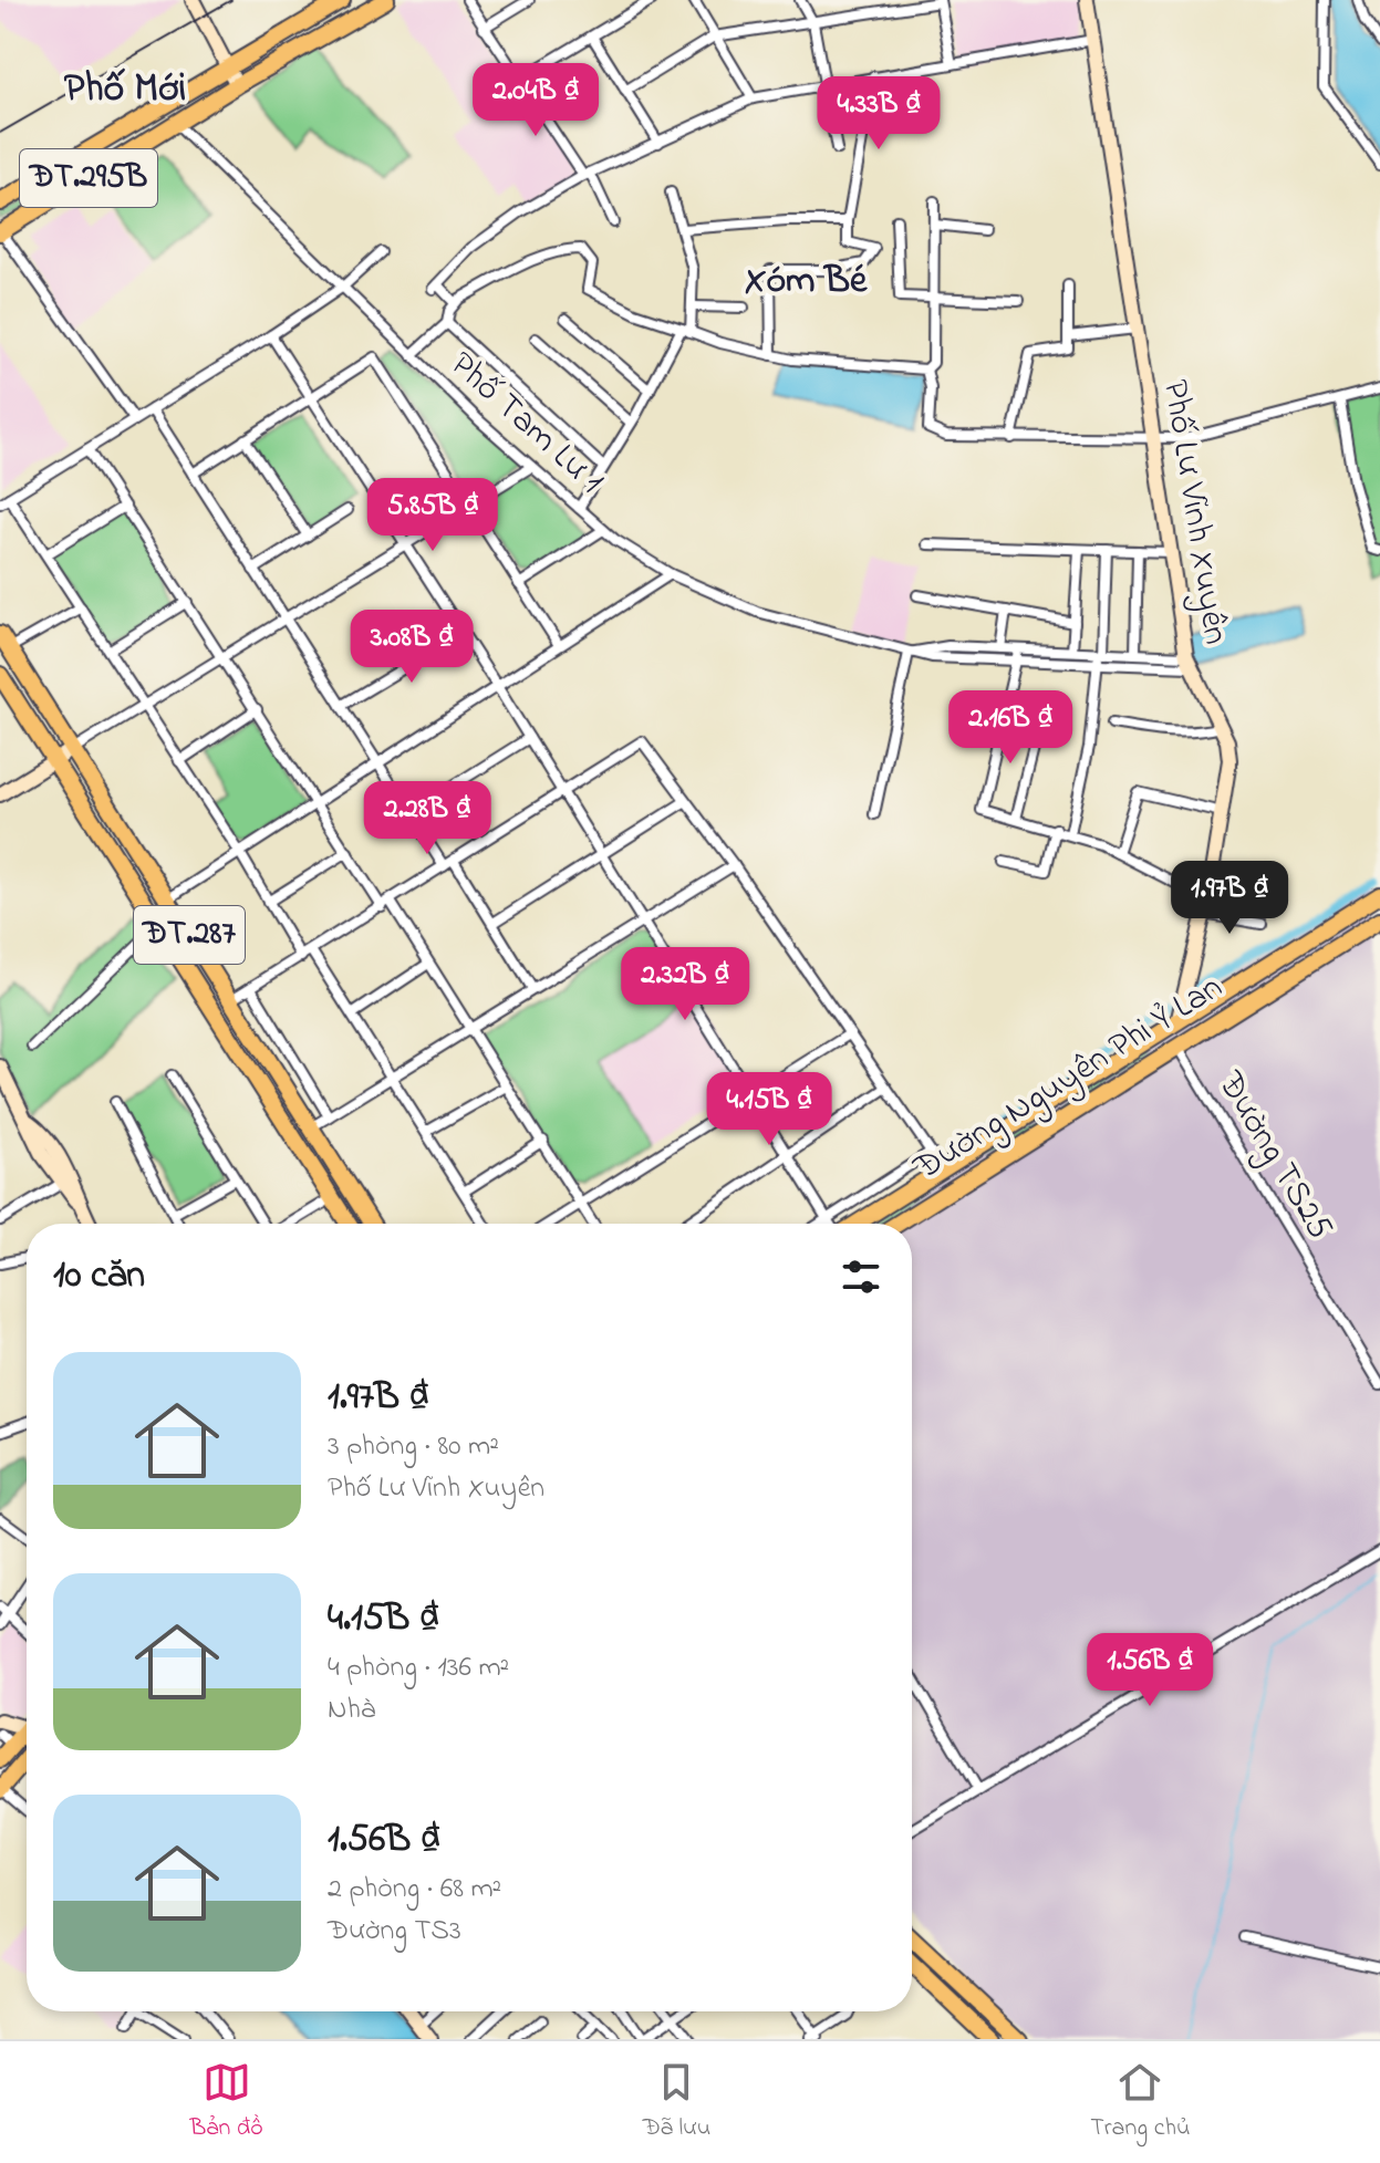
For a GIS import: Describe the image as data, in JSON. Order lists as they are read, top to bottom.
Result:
{
  "streets": {
    "main road": ["ĐT.295B", "ĐT.287", "Đường Nguyên Phi Ỷ Lan"],
    "street": ["Phố Tam Lư 1", "Phố Lư Vĩnh Xuyên", "Đường TS25"]
  },
  "crossings": [
    ["ĐT.295B", "Phố Tam Lư 1"],
    ["Phố Tam Lư 1", "Phố Lư Vĩnh Xuyên"],
    ["Phố Lư Vĩnh Xuyên", "Đường Nguyên Phi Ỷ Lan"],
    ["Đường Nguyên Phi Ỷ Lan", "Đường TS25"]
  ],
  "districts": ["Phố Mới", "Xóm Bé"],
  "page": {
    "price": [
      "2.04B ₫",
      "4.33B ₫",
      "5.85B ₫",
      "3.08B ₫",
      "2.16B ₫",
      "2.28B ₫",
      "1.97B ₫",
      "2.32B ₫",
      "4.15B ₫",
      "1.56B ₫"
    ],
    "heading": "10 căn",
    "list": [
      {
        "name": "1.97B ₫",
        "note": "3 phòng · 80 m² · Phố Lư Vĩnh Xuyên"
      },
      {
        "name": "4.15B ₫",
        "note": "4 phòng · 136 m² · Nhà"
      },
      {
        "name": "1.56B ₫",
        "note": "2 phòng · 68 m² · Đường TS3"
      }
    ],
    "tabs": ["Bản đồ", "Đã lưu", "Trang chủ"]
  }
}
